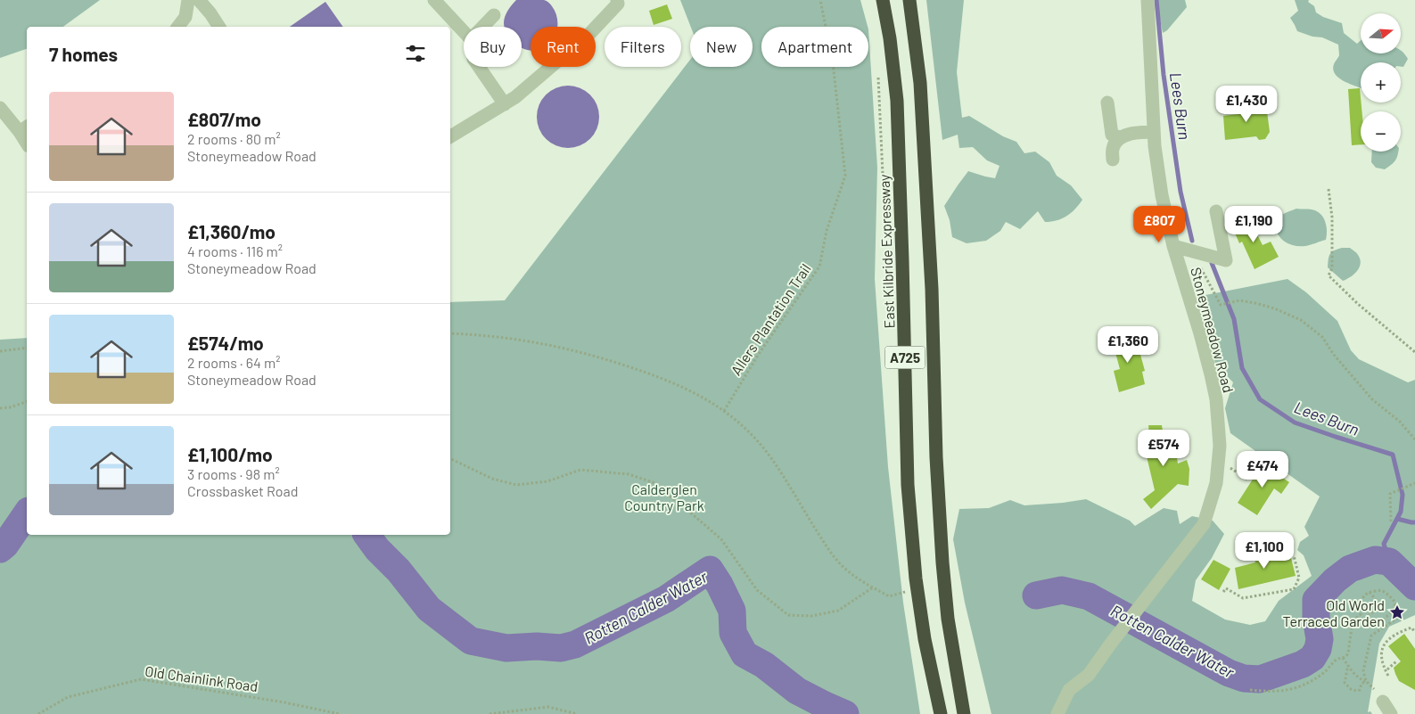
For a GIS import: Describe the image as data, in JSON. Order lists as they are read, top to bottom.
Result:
{
  "streets": {
    "highway": ["East Kilbride Expressway", "A725"],
    "street": ["Stoneymeadow Road"],
    "path": ["Allers Plantation Trail", "Old Chainlink Road"]
  },
  "water": ["Lees Burn", "Rotten Calder Water"],
  "parks": ["Calderglen Country Park"],
  "places": {
    "place": ["Old World Terraced Garden"]
  },
  "north": "right",
  "page": {
    "map_buttons": ["+", "−"],
    "chip": [
      "Buy",
      "Rent",
      "Filters",
      "New",
      "Apartment"
    ],
    "heading": "7 homes",
    "list": [
      {
        "name": "£807/mo",
        "note": "2 rooms · 80 m² · Stoneymeadow Road"
      },
      {
        "name": "£1,360/mo",
        "note": "4 rooms · 116 m² · Stoneymeadow Road"
      },
      {
        "name": "£574/mo",
        "note": "2 rooms · 64 m² · Stoneymeadow Road"
      },
      {
        "name": "£1,100/mo",
        "note": "3 rooms · 98 m² · Crossbasket Road"
      }
    ],
    "price": [
      "£1,430",
      "£807",
      "£1,190",
      "£1,360",
      "£574",
      "£474",
      "£1,100"
    ]
  }
}
